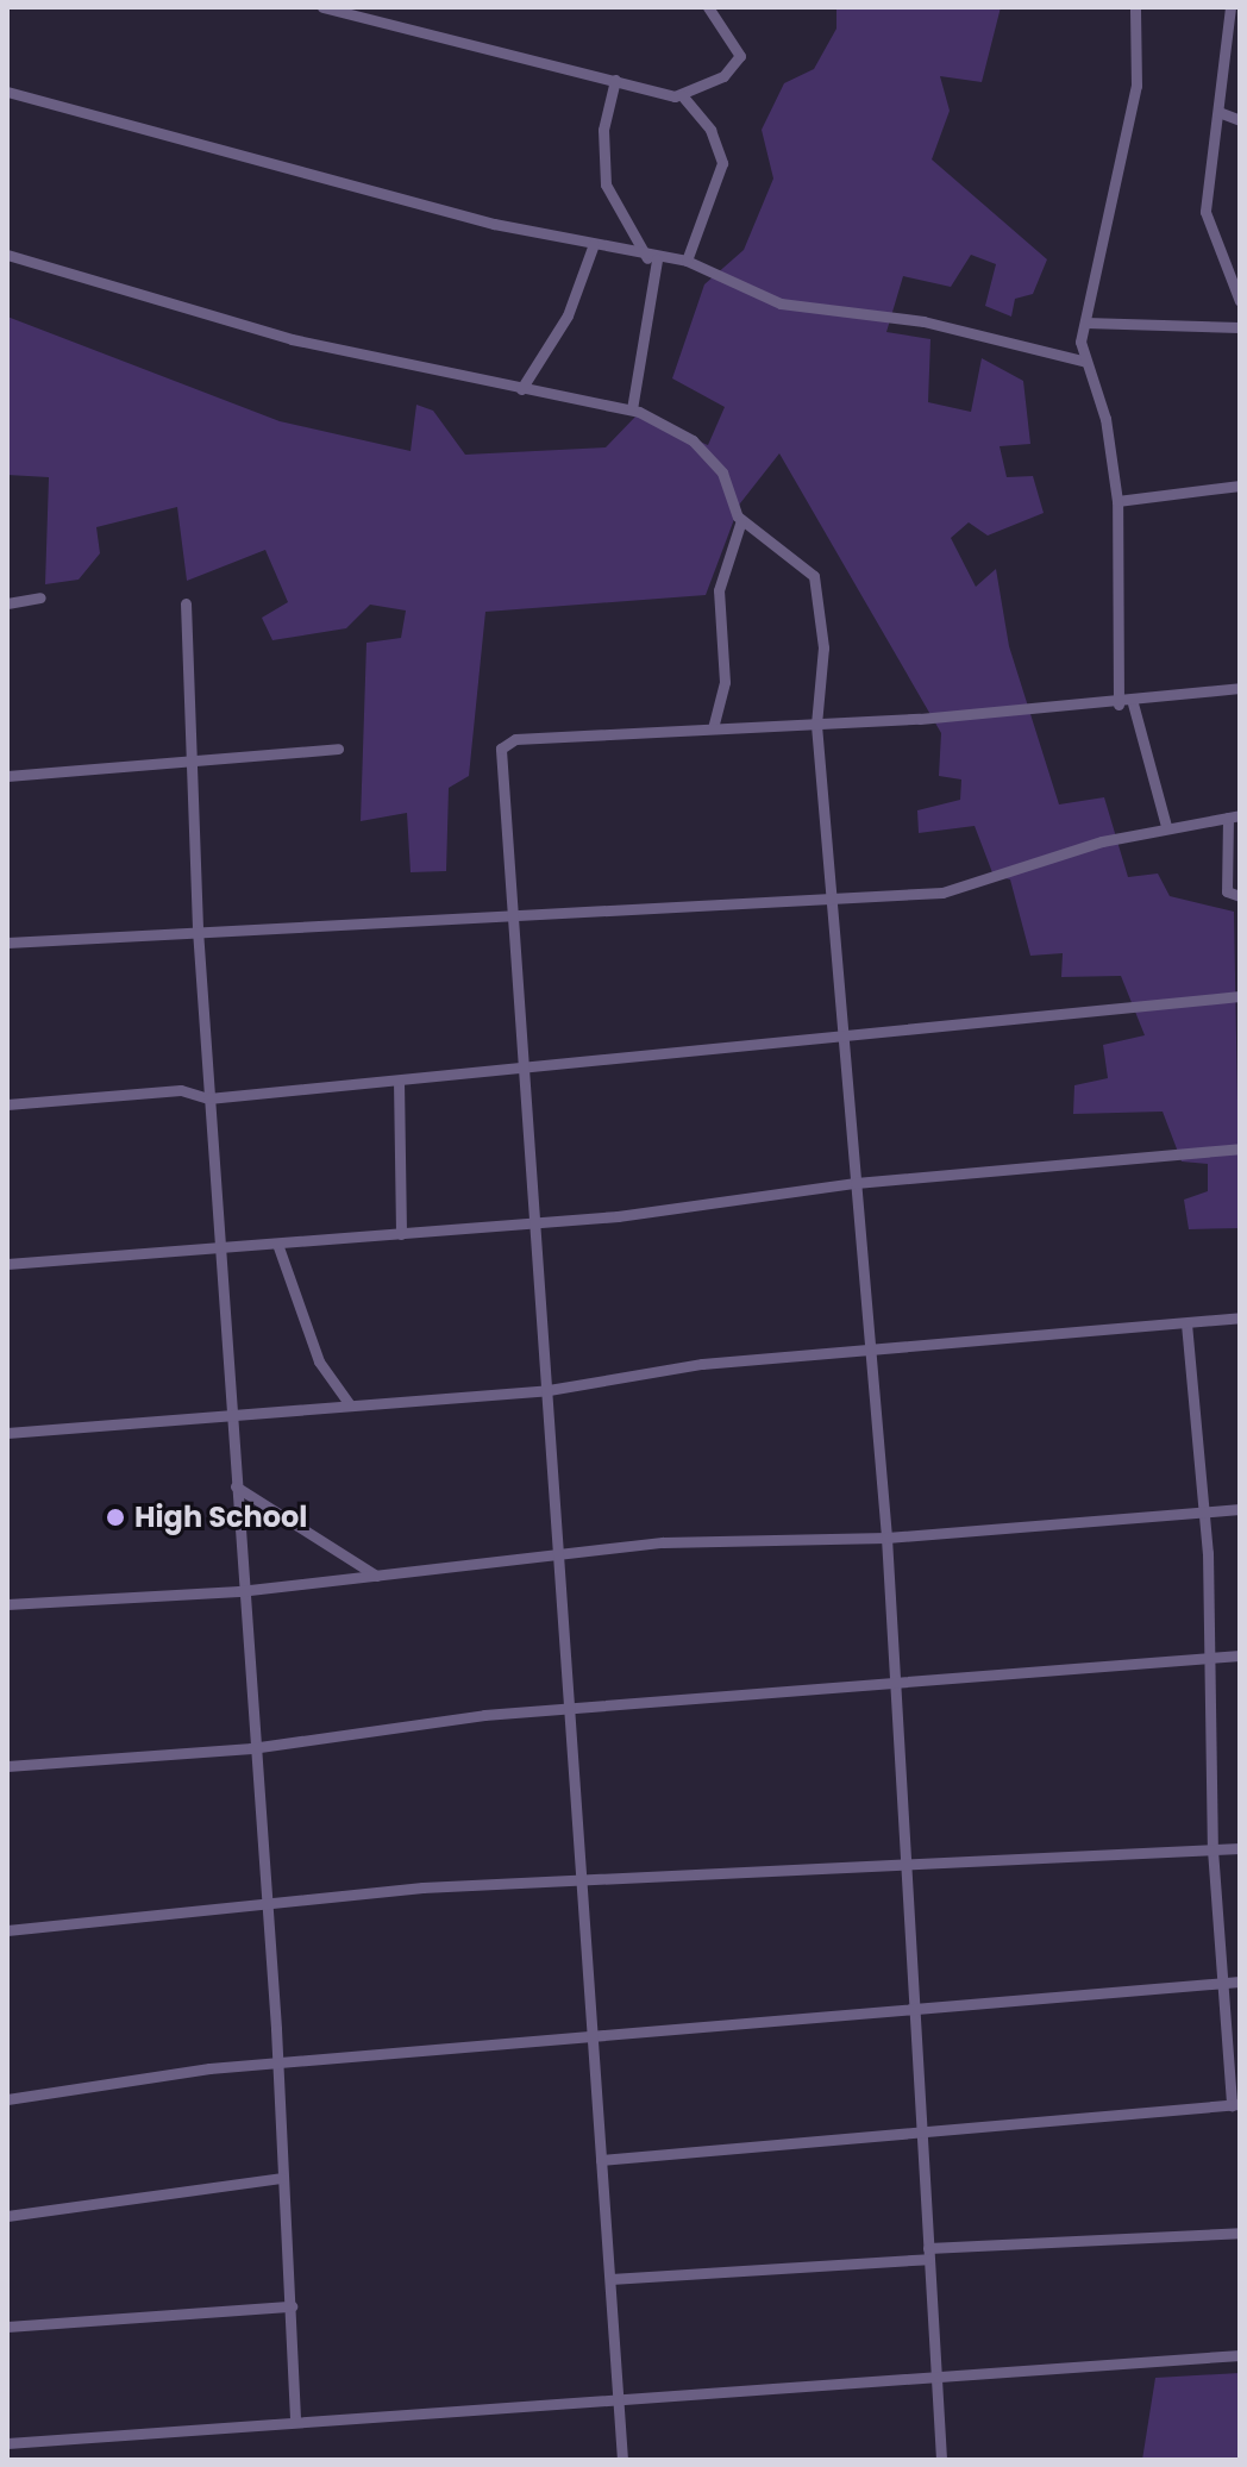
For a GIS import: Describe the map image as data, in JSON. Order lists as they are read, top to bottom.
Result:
{
  "places": ["High School"]
}
